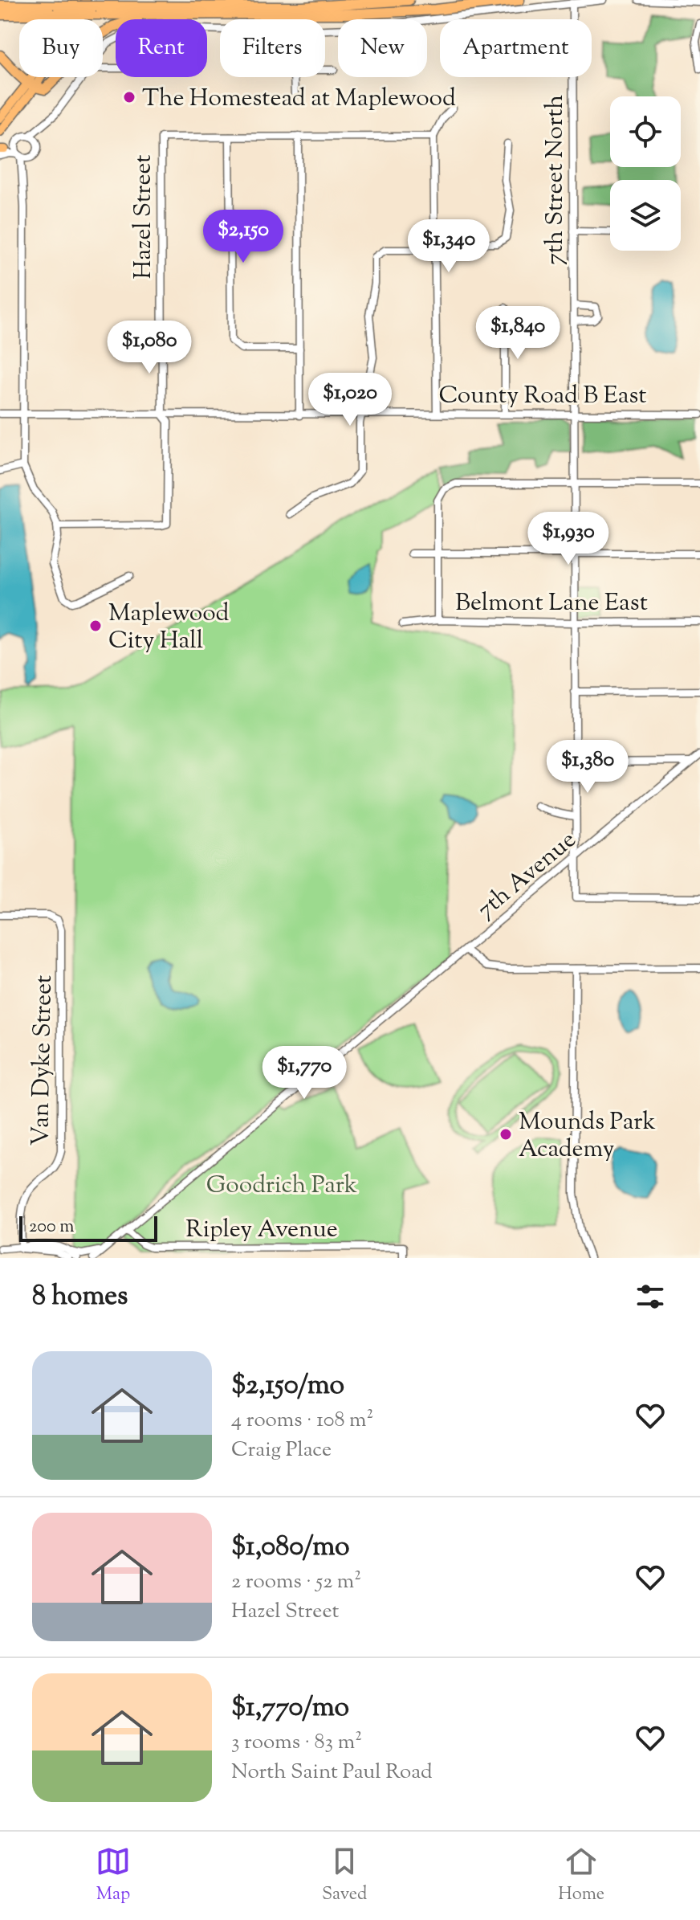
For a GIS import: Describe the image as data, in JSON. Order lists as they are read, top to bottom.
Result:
{
  "streets": {
    "street": [
      "7th Street North",
      "Hazel Street",
      "County Road B East",
      "Belmont Lane East",
      "7th Avenue",
      "Van Dyke Street",
      "Ripley Avenue"
    ]
  },
  "crossings": [
    ["7th Street North", "County Road B East"],
    ["7th Street North", "Belmont Lane East"],
    ["7th Street North", "7th Avenue"],
    ["Hazel Street", "County Road B East"],
    ["7th Avenue", "Ripley Avenue"]
  ],
  "parks": ["Goodrich Park"],
  "places": ["The Homestead at Maplewood", "Maplewood City Hall", "Mounds Park Academy"],
  "scale_bar": "200 m",
  "page": {
    "chip": [
      "Buy",
      "Rent",
      "Filters",
      "New",
      "Apartment"
    ],
    "price": [
      "$2,150",
      "$1,340",
      "$1,840",
      "$1,080",
      "$1,020",
      "$1,930",
      "$1,380",
      "$1,770"
    ],
    "scale": "200 m",
    "heading": "8 homes",
    "list": [
      {
        "name": "$2,150/mo",
        "note": "4 rooms · 108 m² · Craig Place"
      },
      {
        "name": "$1,080/mo",
        "note": "2 rooms · 52 m² · Hazel Street"
      },
      {
        "name": "$1,770/mo",
        "note": "3 rooms · 83 m² · North Saint Paul Road"
      }
    ],
    "tabs": ["Map", "Saved", "Home"]
  }
}
